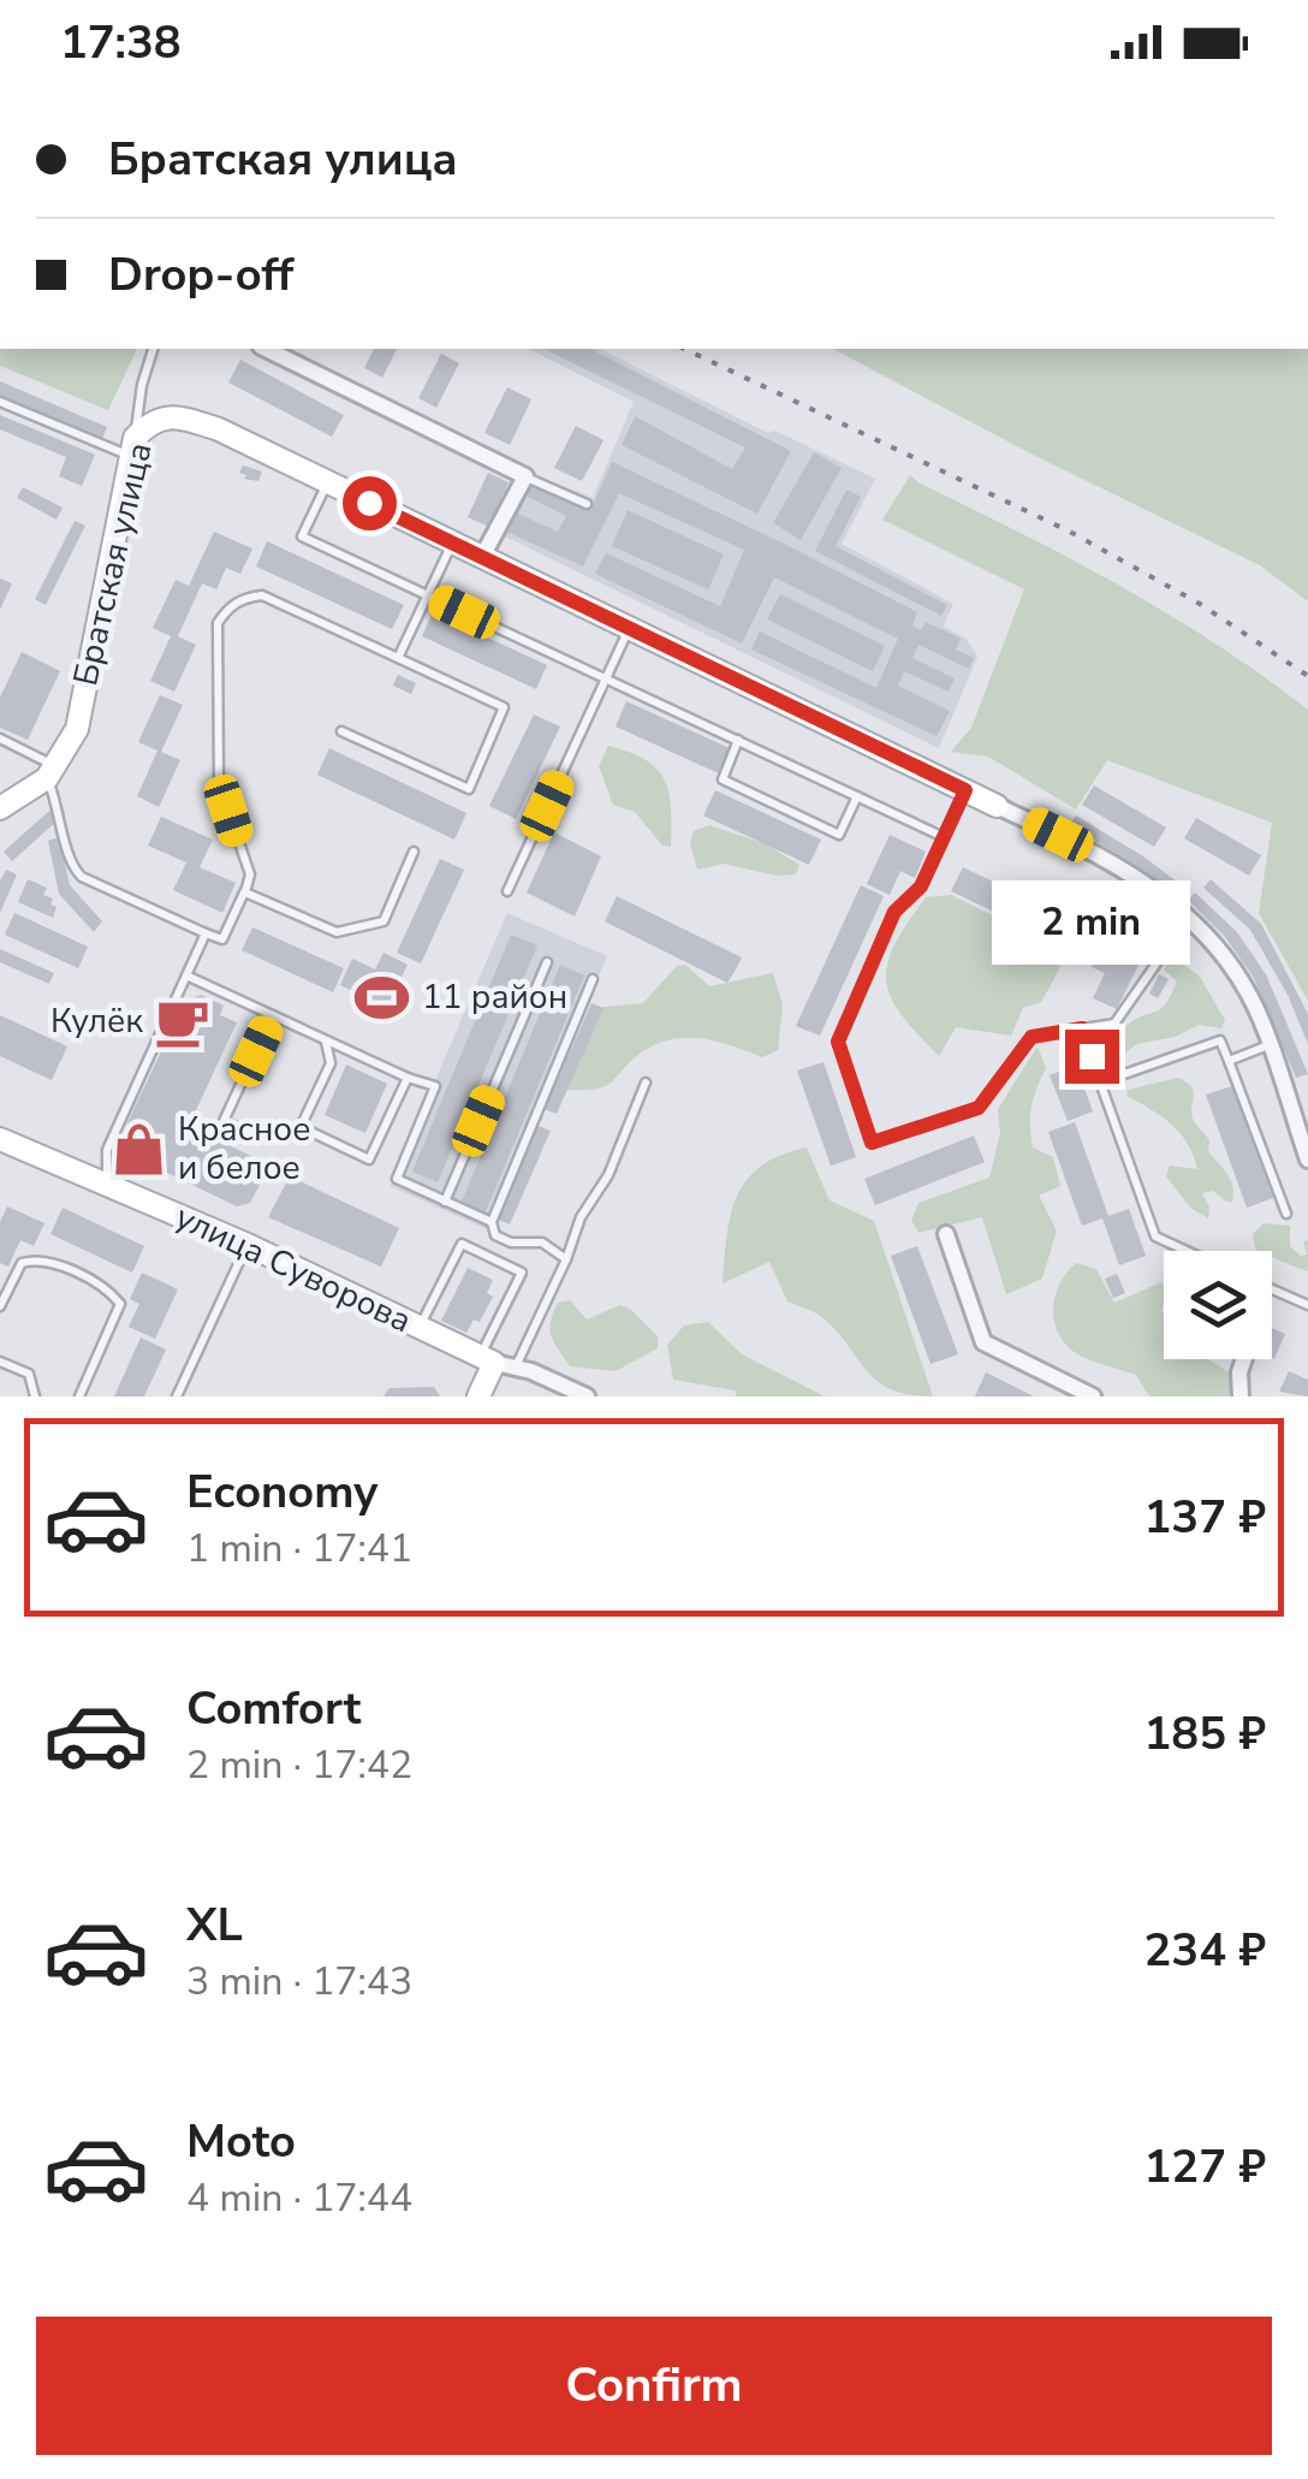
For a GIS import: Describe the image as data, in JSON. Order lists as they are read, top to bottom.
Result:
{
  "streets": {
    "street": ["Братская улица", "улица Суворова"]
  },
  "places": {
    "sports": ["11 район"],
    "cafe": ["Кулёк"],
    "shop": ["Красное и белое"]
  },
  "page": {
    "status": "17:38",
    "banner": ["Братская улица", "Drop-off"],
    "bubble": "2 min",
    "list": [
      {
        "name": "Economy",
        "note": "1 min · 17:41",
        "value": "137 ₽"
      },
      {
        "name": "Comfort",
        "note": "2 min · 17:42",
        "value": "185 ₽"
      },
      {
        "name": "XL",
        "note": "3 min · 17:43",
        "value": "234 ₽"
      },
      {
        "name": "Moto",
        "note": "4 min · 17:44",
        "value": "127 ₽"
      }
    ],
    "buttons": "Confirm"
  }
}
